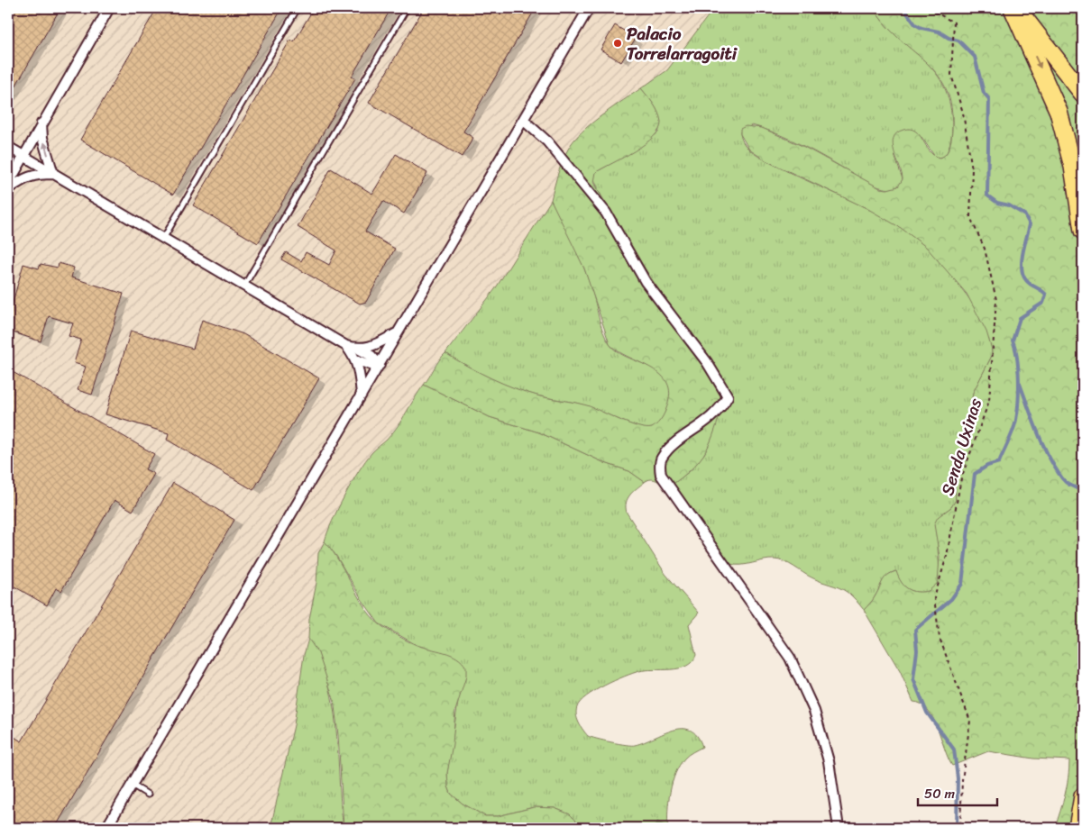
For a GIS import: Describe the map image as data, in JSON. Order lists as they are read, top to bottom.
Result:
{
  "streets": {
    "path": ["Senda Uxinas"]
  },
  "places": ["Palacio Torrelarragoiti"],
  "scale_bar": "50 m"
}
